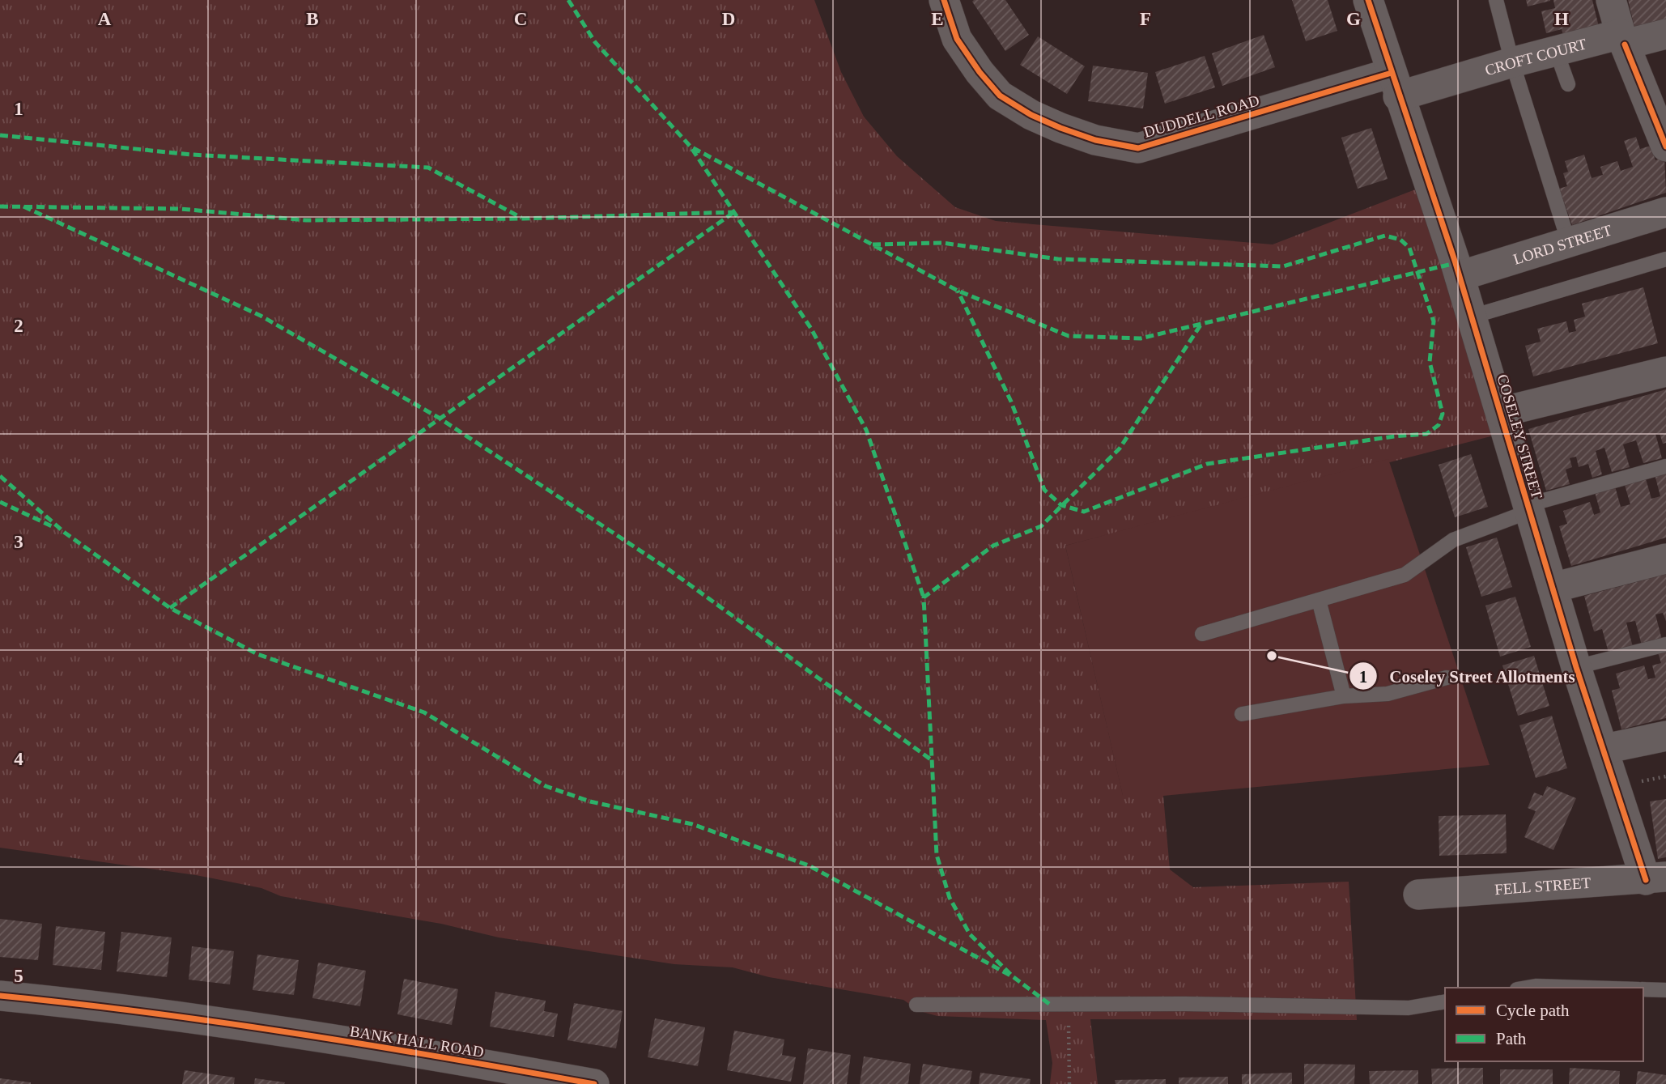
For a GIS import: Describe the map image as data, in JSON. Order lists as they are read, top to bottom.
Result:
{
  "streets": {
    "street": [
      "CROFT COURT",
      "DUDDELL ROAD",
      "LORD STREET",
      "COSELEY STREET",
      "FELL STREET",
      "BANK HALL ROAD"
    ]
  },
  "crossings": [
    ["CROFT COURT", "DUDDELL ROAD"],
    ["CROFT COURT", "COSELEY STREET"],
    ["DUDDELL ROAD", "COSELEY STREET"],
    ["LORD STREET", "COSELEY STREET"],
    ["COSELEY STREET", "FELL STREET"]
  ],
  "places": ["Coseley Street Allotments"],
  "legend": ["Cycle path", "Path"],
  "grid": {
    "columns": [
      "A",
      "B",
      "C",
      "D",
      "E",
      "F",
      "G",
      "H"
    ],
    "rows": [
      "1",
      "2",
      "3",
      "4",
      "5"
    ]
  }
}
